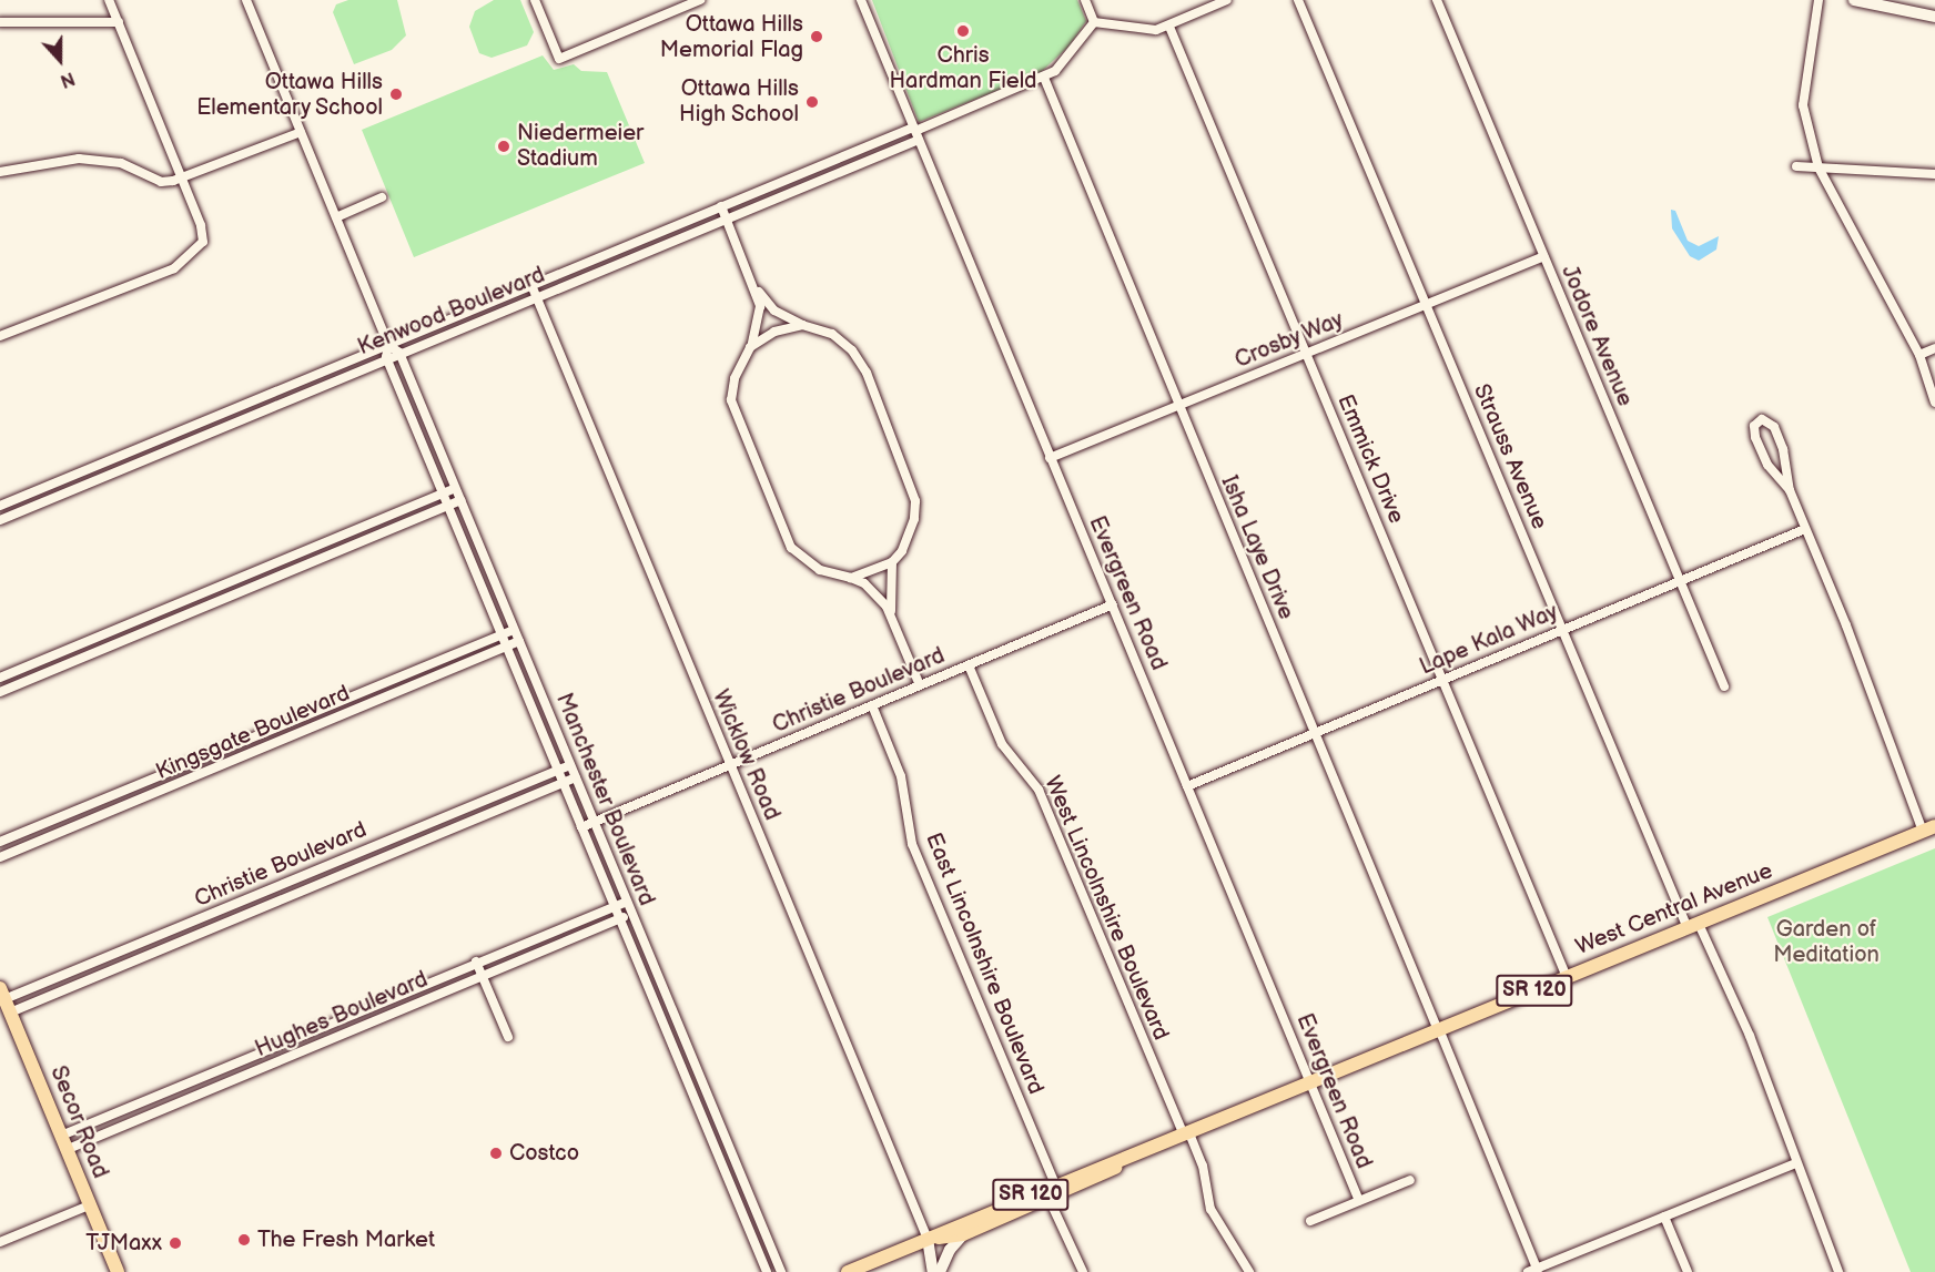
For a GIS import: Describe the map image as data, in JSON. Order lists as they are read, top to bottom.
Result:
{
  "streets": {
    "main road": ["West Central Avenue", "SR 120", "Secor Road"],
    "street": [
      "Kenwood Boulevard",
      "Jodore Avenue",
      "Crosby Way",
      "Strauss Avenue",
      "Emmick Drive",
      "Isha Laye Drive",
      "Evergreen Road",
      "Lape Kala Way",
      "Christie Boulevard",
      "Kingsgate Boulevard",
      "Wicklow Road",
      "Manchester Boulevard",
      "West Lincolnshire Boulevard",
      "East Lincolnshire Boulevard",
      "Hughes Boulevard"
    ]
  },
  "crossings": [
    ["Kenwood Boulevard", "Evergreen Road"],
    ["Kenwood Boulevard", "Wicklow Road"],
    ["Kenwood Boulevard", "Manchester Boulevard"],
    ["Jodore Avenue", "Crosby Way"],
    ["Jodore Avenue", "Lape Kala Way"],
    ["Crosby Way", "Strauss Avenue"],
    ["Crosby Way", "Emmick Drive"],
    ["Crosby Way", "Isha Laye Drive"],
    ["Crosby Way", "Evergreen Road"],
    ["Strauss Avenue", "Lape Kala Way"],
    ["Strauss Avenue", "West Central Avenue"],
    ["Emmick Drive", "Lape Kala Way"],
    ["Emmick Drive", "West Central Avenue"],
    ["Isha Laye Drive", "Lape Kala Way"],
    ["Isha Laye Drive", "West Central Avenue"],
    ["Evergreen Road", "Lape Kala Way"],
    ["Evergreen Road", "Christie Boulevard"],
    ["Evergreen Road", "West Central Avenue"],
    ["Christie Boulevard", "Wicklow Road"],
    ["Christie Boulevard", "Manchester Boulevard"],
    ["Christie Boulevard", "West Lincolnshire Boulevard"],
    ["Christie Boulevard", "East Lincolnshire Boulevard"],
    ["Christie Boulevard", "Secor Road"],
    ["Kingsgate Boulevard", "Manchester Boulevard"],
    ["Wicklow Road", "West Central Avenue"],
    ["Manchester Boulevard", "Hughes Boulevard"],
    ["West Lincolnshire Boulevard", "West Central Avenue"],
    ["West Central Avenue", "East Lincolnshire Boulevard"],
    ["Hughes Boulevard", "Secor Road"]
  ],
  "parks": ["Garden of Meditation"],
  "places": [
    "Chris Hardman Field",
    "Ottawa Hills Memorial Flag",
    "Ottawa Hills Elementary School",
    "Ottawa Hills High School",
    "Niedermeier Stadium",
    "Costco",
    "The Fresh Market",
    "TJMaxx"
  ],
  "north": "bottom"
}
